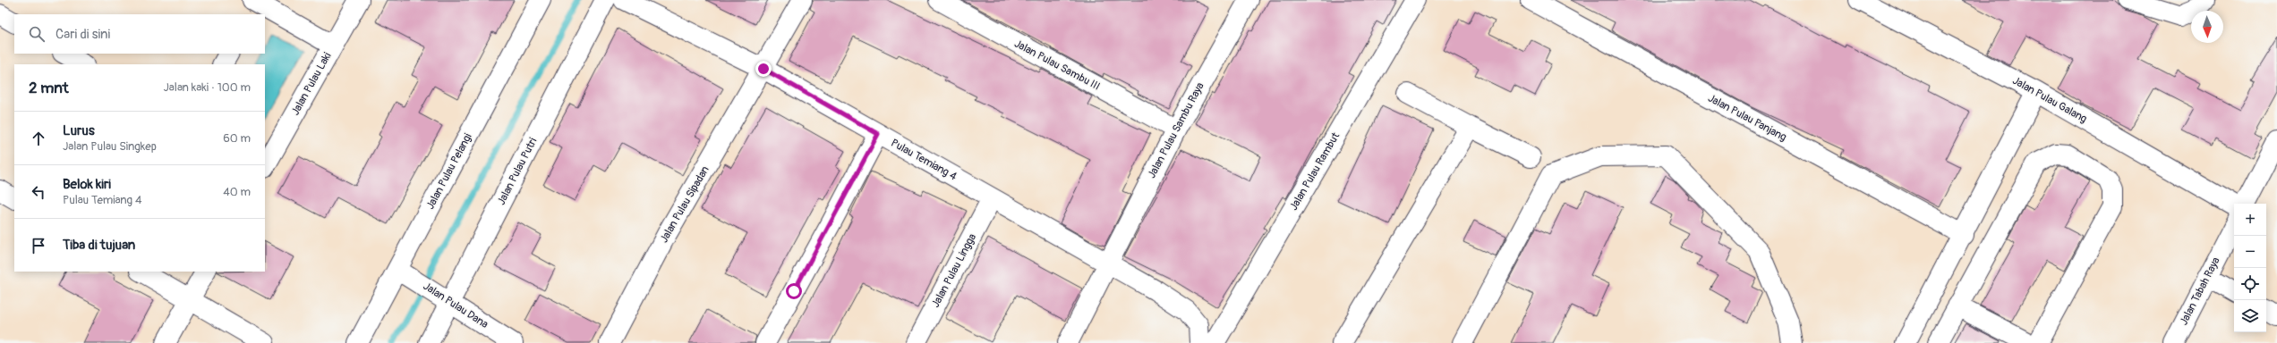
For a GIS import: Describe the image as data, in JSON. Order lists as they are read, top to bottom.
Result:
{
  "streets": {
    "street": [
      "Jalan Pulau Sambu III",
      "Jalan Pulau Laki",
      "Jalan Pulau Galang",
      "Jalan Pulau Panjang",
      "Jalan Pulau Sambu Raya",
      "Pulau Temiang 4",
      "Jalan Pulau Pelangi",
      "Jalan Pulau Putri",
      "Jalan Pulau Rambut",
      "Jalan Pulau Sipadan",
      "Jalan Pulau Lingga",
      "Jalan Tabah Raya",
      "Jalan Pulau Dana"
    ]
  },
  "crossings": [
    ["Jalan Pulau Sambu III", "Jalan Pulau Sambu Raya"],
    ["Jalan Pulau Sambu Raya", "Pulau Temiang 4"],
    ["Pulau Temiang 4", "Jalan Pulau Sipadan"],
    ["Pulau Temiang 4", "Jalan Pulau Lingga"],
    ["Jalan Pulau Pelangi", "Jalan Pulau Dana"],
    ["Jalan Pulau Putri", "Jalan Pulau Dana"]
  ],
  "north": "bottom",
  "page": {
    "search": "Cari di sini",
    "heading": ["2 mnt", "Jalan kaki · 100 m"],
    "list": [
      ["Lurus", "Jalan Pulau Singkep", "60 m"],
      ["Belok kiri", "Pulau Temiang 4", "40 m"],
      "Tiba di tujuan"
    ],
    "map_buttons": ["+", "−"]
  }
}
